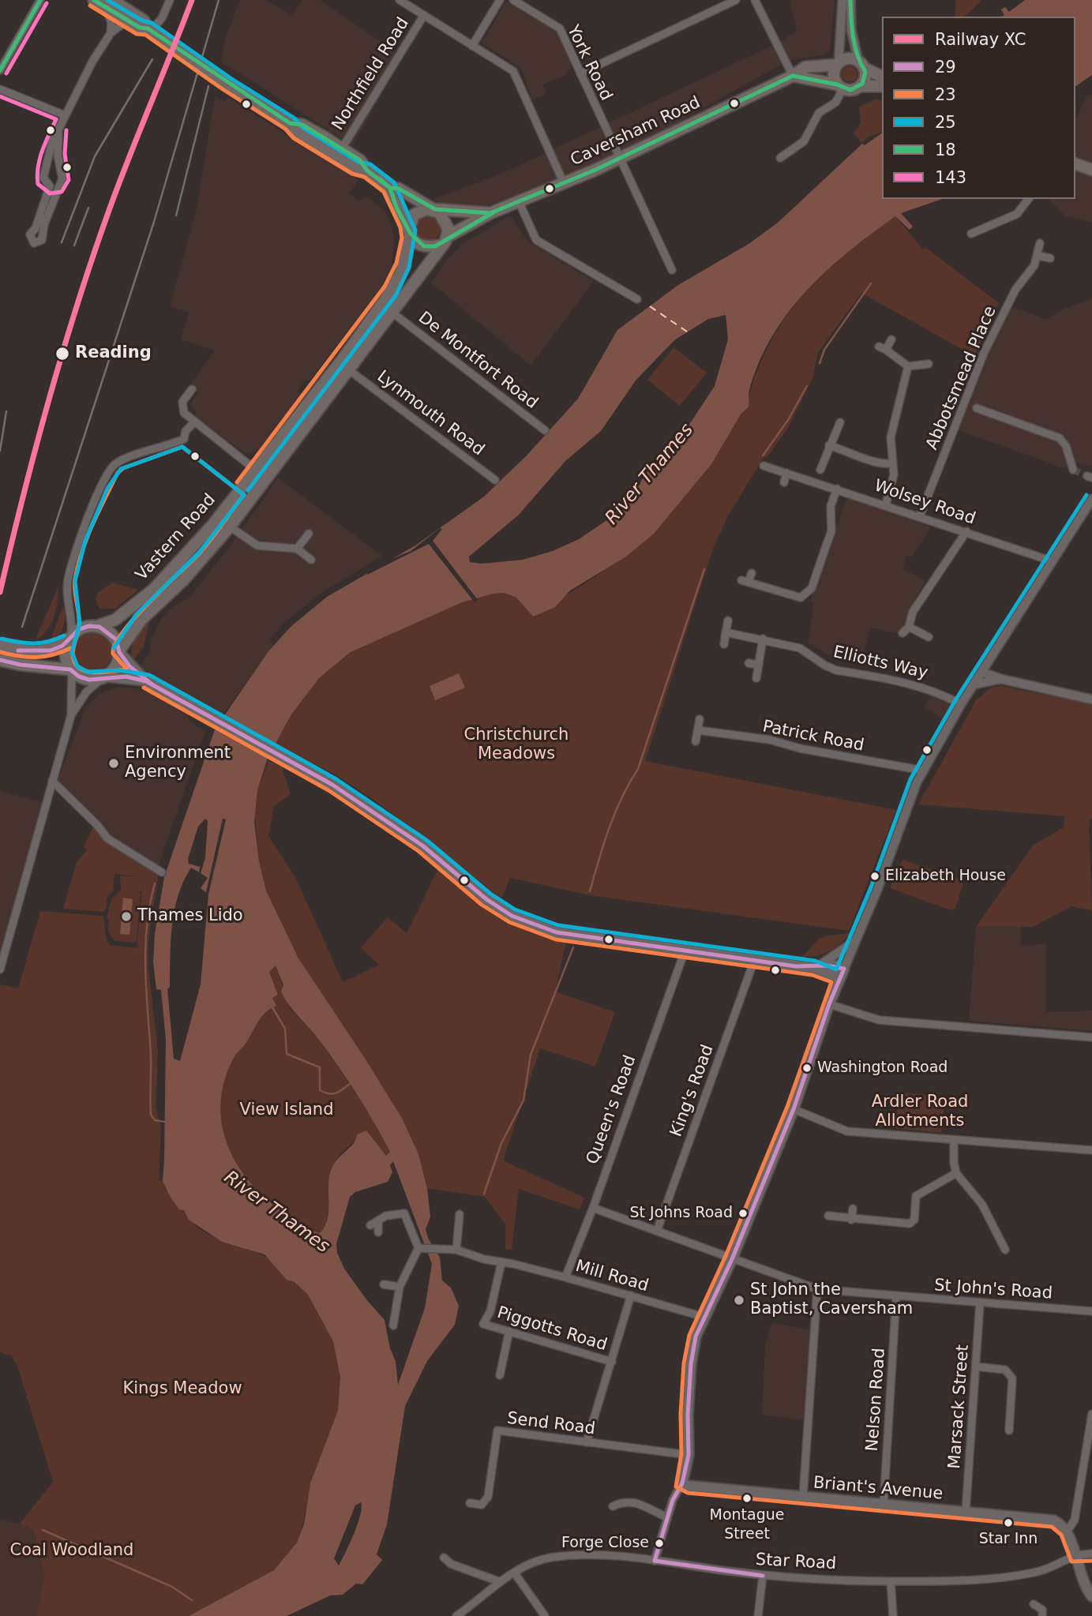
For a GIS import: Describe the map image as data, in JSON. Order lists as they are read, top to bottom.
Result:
{
  "streets": {
    "main road": ["Caversham Road", "Vastern Road", "Briant's Avenue"],
    "street": [
      "York Road",
      "Northfield Road",
      "De Montfort Road",
      "Abbotsmead Place",
      "Lynmouth Road",
      "Wolsey Road",
      "Elliotts Way",
      "Patrick Road",
      "King's Road",
      "Queen's Road",
      "Mill Road",
      "St John's Road",
      "Piggotts Road",
      "Nelson Road",
      "Marsack Street",
      "Send Road",
      "Star Road"
    ]
  },
  "crossings": [
    ["York Road", "Caversham Road"],
    ["Northfield Road", "Caversham Road"],
    ["Caversham Road", "Vastern Road"],
    ["De Montfort Road", "Vastern Road"],
    ["Abbotsmead Place", "Wolsey Road"],
    ["Lynmouth Road", "Vastern Road"],
    ["King's Road", "St John's Road"],
    ["Queen's Road", "Mill Road"],
    ["Queen's Road", "St John's Road"],
    ["Mill Road", "Piggotts Road"],
    ["St John's Road", "Nelson Road"],
    ["St John's Road", "Marsack Street"],
    ["Nelson Road", "Briant's Avenue"],
    ["Marsack Street", "Briant's Avenue"]
  ],
  "water": ["River Thames"],
  "parks": [
    "Christchurch Meadows",
    "Ardler Road Allotments",
    "View Island",
    "Kings Meadow",
    "Coal Woodland"
  ],
  "places": [
    "Reading",
    "Environment Agency",
    "Elizabeth House",
    "Thames Lido",
    "Washington Road",
    "St Johns Road",
    "St John the Baptist, Caversham",
    "Montague Street",
    "Star Inn",
    "Forge Close"
  ],
  "lines": [
    "rail line XC",
    "transit line 25",
    "transit line 18",
    "transit line 143",
    "transit line 23",
    "transit line 29"
  ],
  "legend": [
    "Railway XC",
    "29",
    "23",
    "25",
    "18",
    "143"
  ]
}
